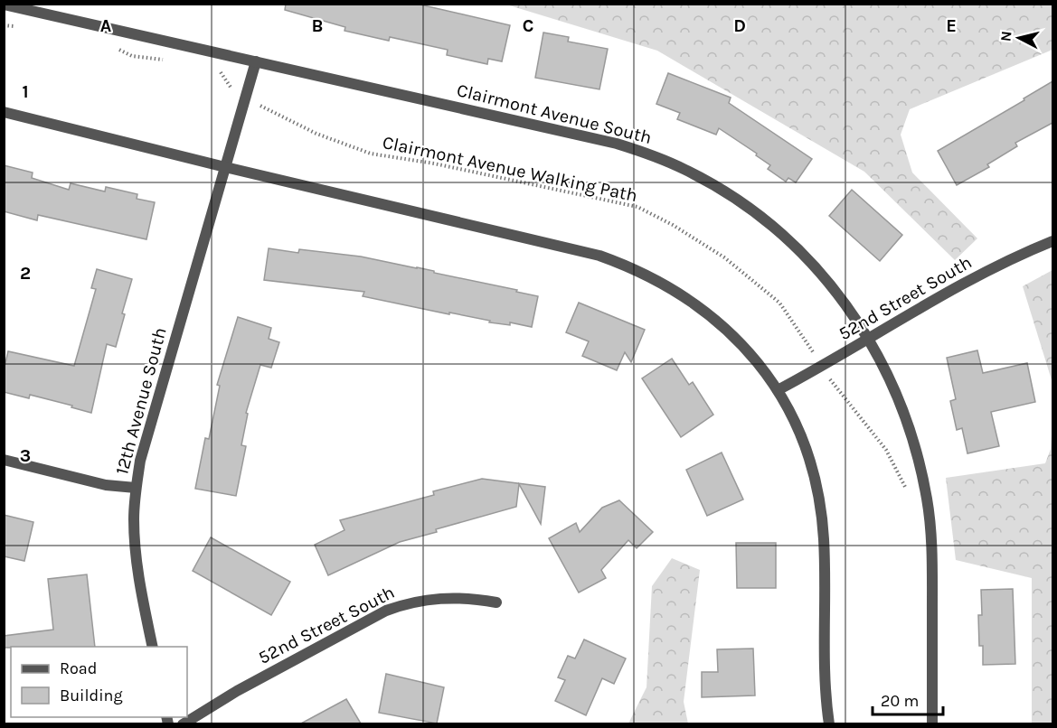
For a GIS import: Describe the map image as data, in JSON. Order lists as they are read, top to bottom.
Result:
{
  "streets": {
    "street": ["Clairmont Avenue South", "52nd Street South", "12th Avenue South"],
    "path": ["Clairmont Avenue Walking Path"]
  },
  "crossings": [
    ["Clairmont Avenue South", "52nd Street South"],
    ["Clairmont Avenue South", "12th Avenue South"],
    ["Clairmont Avenue Walking Path", "52nd Street South"],
    ["Clairmont Avenue Walking Path", "12th Avenue South"]
  ],
  "legend": ["Road", "Building"],
  "scale_bar": "20 m",
  "north": "left",
  "grid": {
    "columns": [
      "A",
      "B",
      "C",
      "D",
      "E"
    ],
    "rows": ["1", "2", "3"]
  }
}
